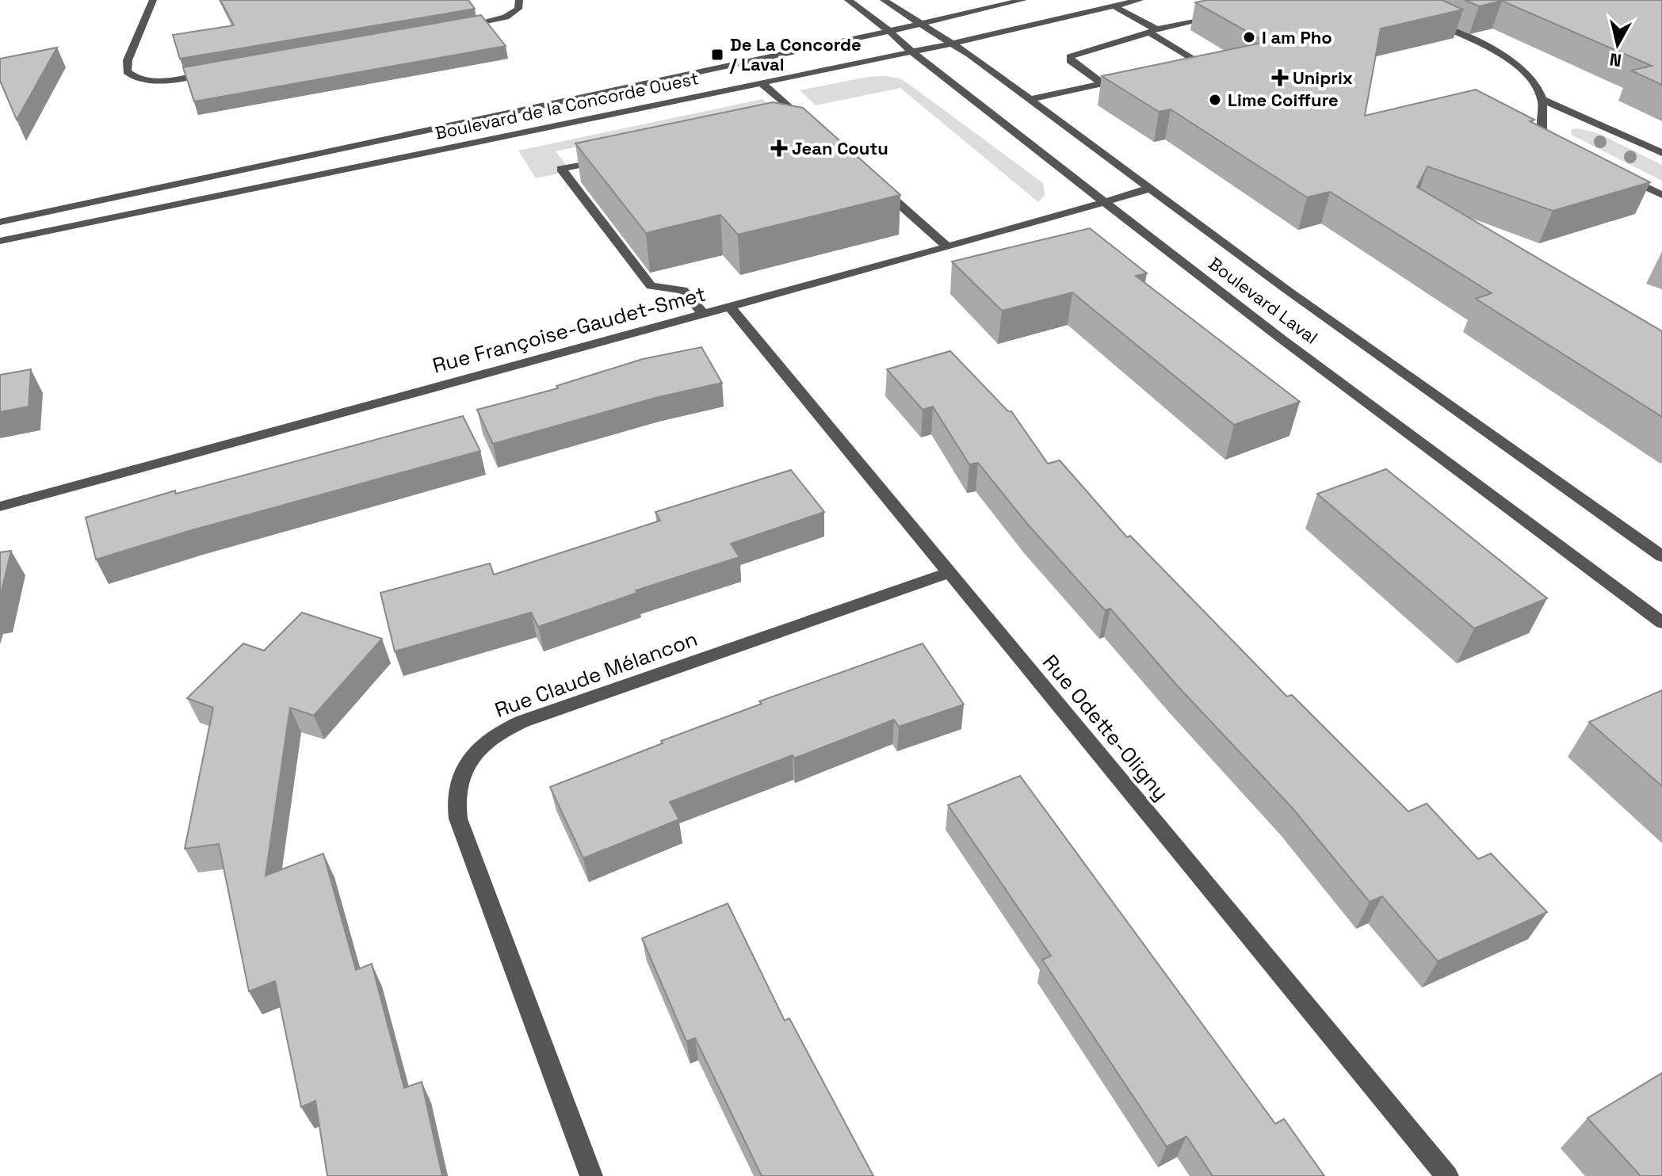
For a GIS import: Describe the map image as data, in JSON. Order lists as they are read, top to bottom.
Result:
{
  "streets": {
    "street": [
      "Boulevard de la Concorde Ouest",
      "Boulevard Laval",
      "Rue Françoise-Gaudet-Smet",
      "Rue Claude Mélancon",
      "Rue Odette-Oligny"
    ]
  },
  "crossings": [
    ["Boulevard de la Concorde Ouest", "Boulevard Laval"],
    ["Boulevard Laval", "Rue Françoise-Gaudet-Smet"],
    ["Rue Françoise-Gaudet-Smet", "Rue Odette-Oligny"],
    ["Rue Claude Mélancon", "Rue Odette-Oligny"]
  ],
  "places": {
    "other": ["I am Pho", "Lime Coiffure"],
    "transit": ["De La Concorde / Laval"],
    "health": ["Uniprix", "Jean Coutu"]
  },
  "north": "bottom"
}
